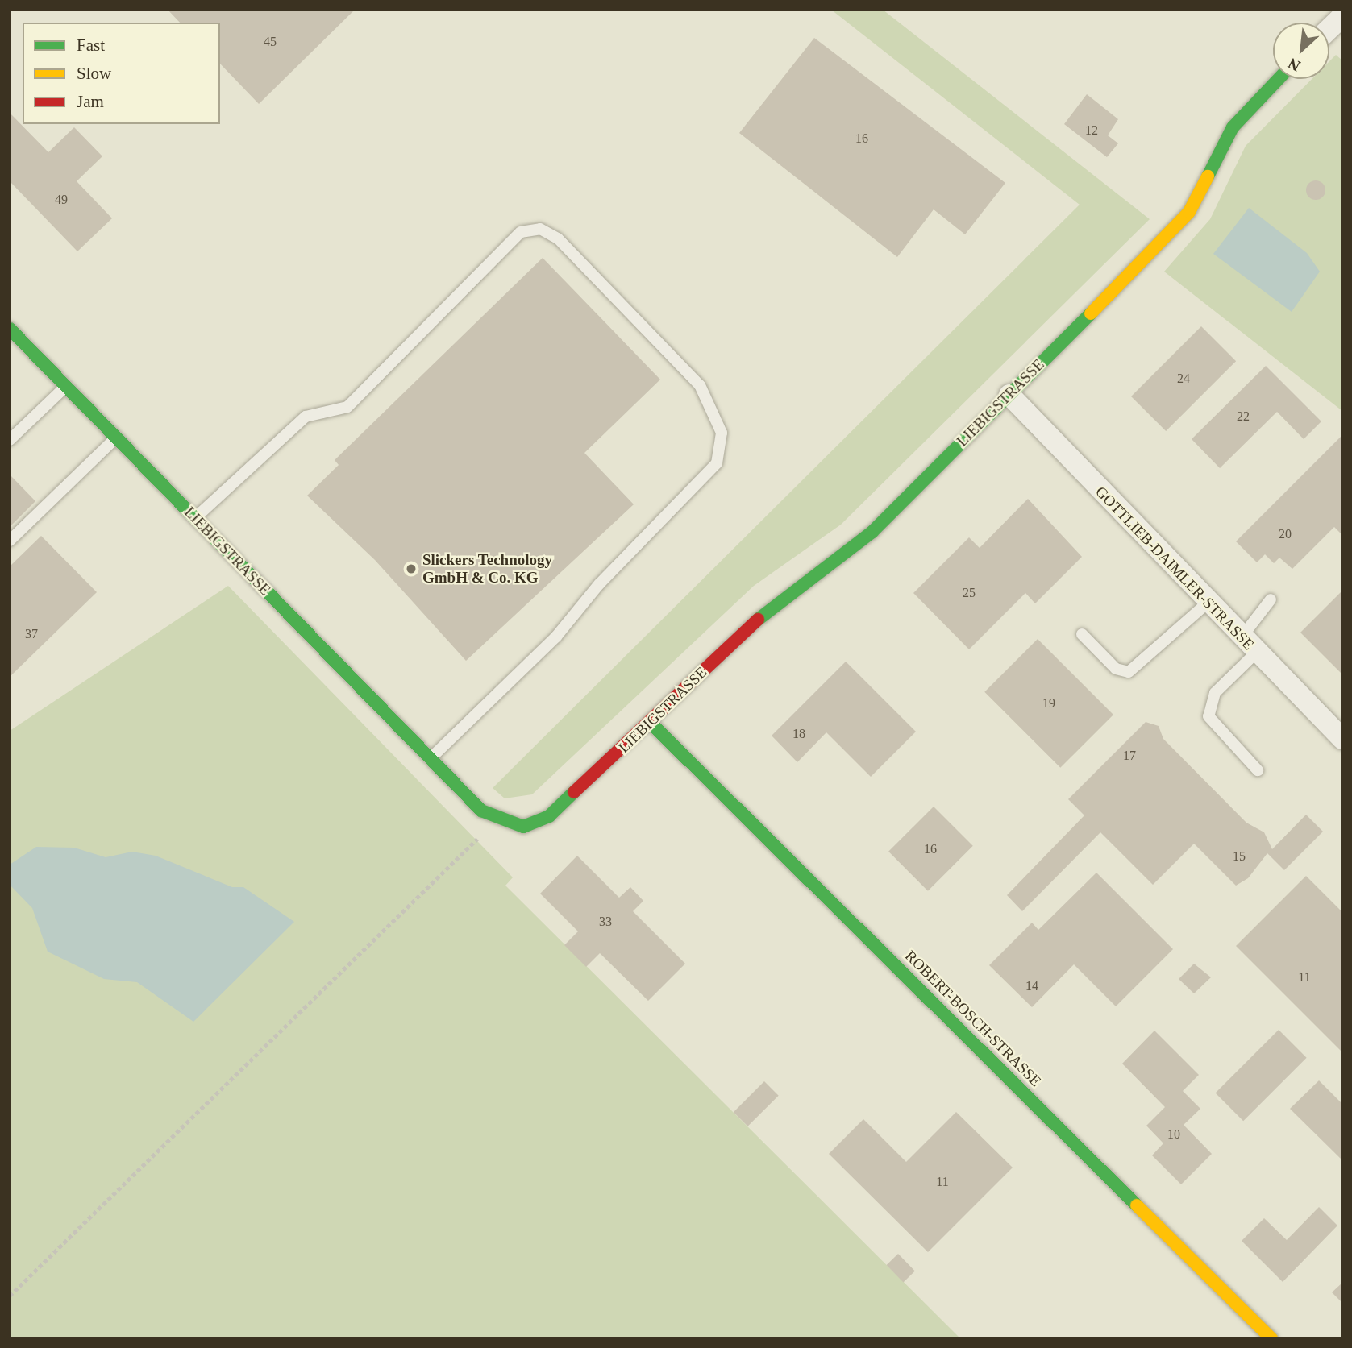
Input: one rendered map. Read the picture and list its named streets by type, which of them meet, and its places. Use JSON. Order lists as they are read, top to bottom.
{
  "streets": {
    "street": ["LIEBIGSTRASSE", "GOTTLIEB-DAIMLER-STRASSE", "ROBERT-BOSCH-STRASSE"]
  },
  "crossings": [
    ["LIEBIGSTRASSE", "GOTTLIEB-DAIMLER-STRASSE"],
    ["LIEBIGSTRASSE", "ROBERT-BOSCH-STRASSE"]
  ],
  "places": ["Slickers Technology GmbH & Co. KG"],
  "house_numbers": [
    "45",
    "12",
    "16",
    "49",
    "24",
    "22",
    "20",
    "25",
    "37",
    "19",
    "18",
    "17",
    "16",
    "15",
    "33",
    "11",
    "14",
    "10",
    "11"
  ],
  "legend": ["Fast", "Slow", "Jam"],
  "north": "bottom left"
}
